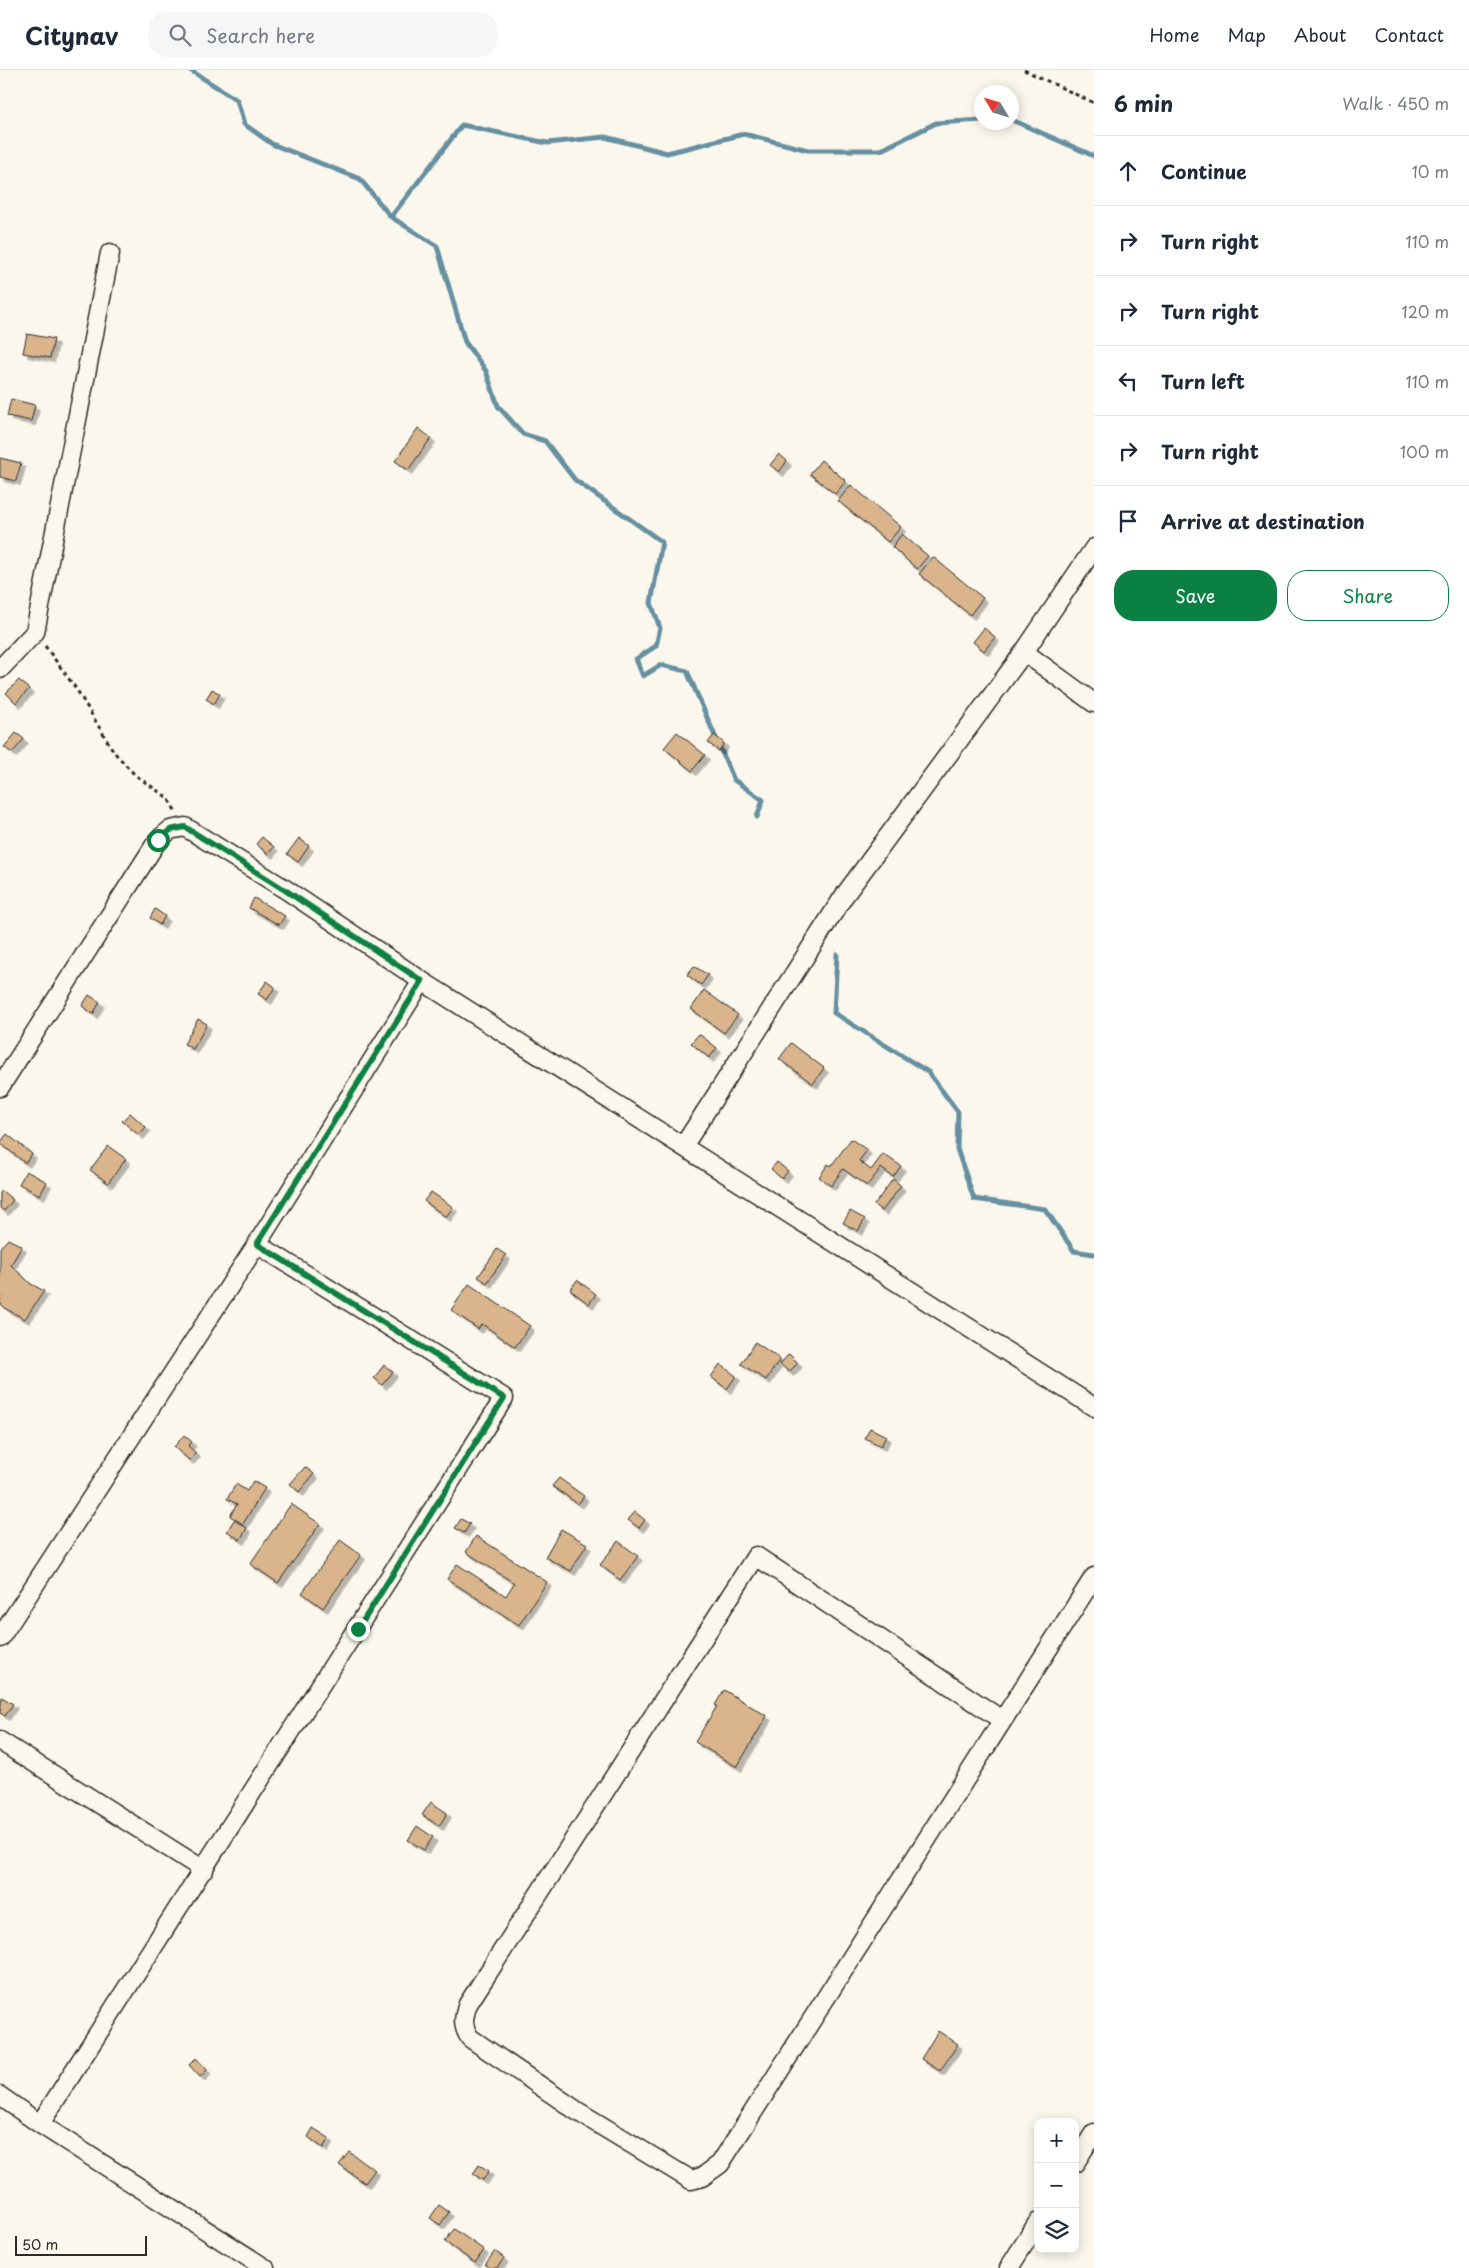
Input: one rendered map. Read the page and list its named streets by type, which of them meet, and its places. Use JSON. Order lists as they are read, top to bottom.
{
  "scale_bar": "50 m",
  "north": "top left",
  "page": {
    "header": "Citynav",
    "search": "Search here",
    "nav": [
      "Home",
      "Map",
      "About",
      "Contact"
    ],
    "heading": ["6 min", "Walk · 450 m"],
    "list": [
      ["Continue", "10 m"],
      ["Turn right", "110 m"],
      ["Turn right", "120 m"],
      ["Turn left", "110 m"],
      ["Turn right", "100 m"],
      "Arrive at destination"
    ],
    "buttons": ["Save", "Share"],
    "map_buttons": ["+", "−"],
    "scale": "50 m"
  }
}
